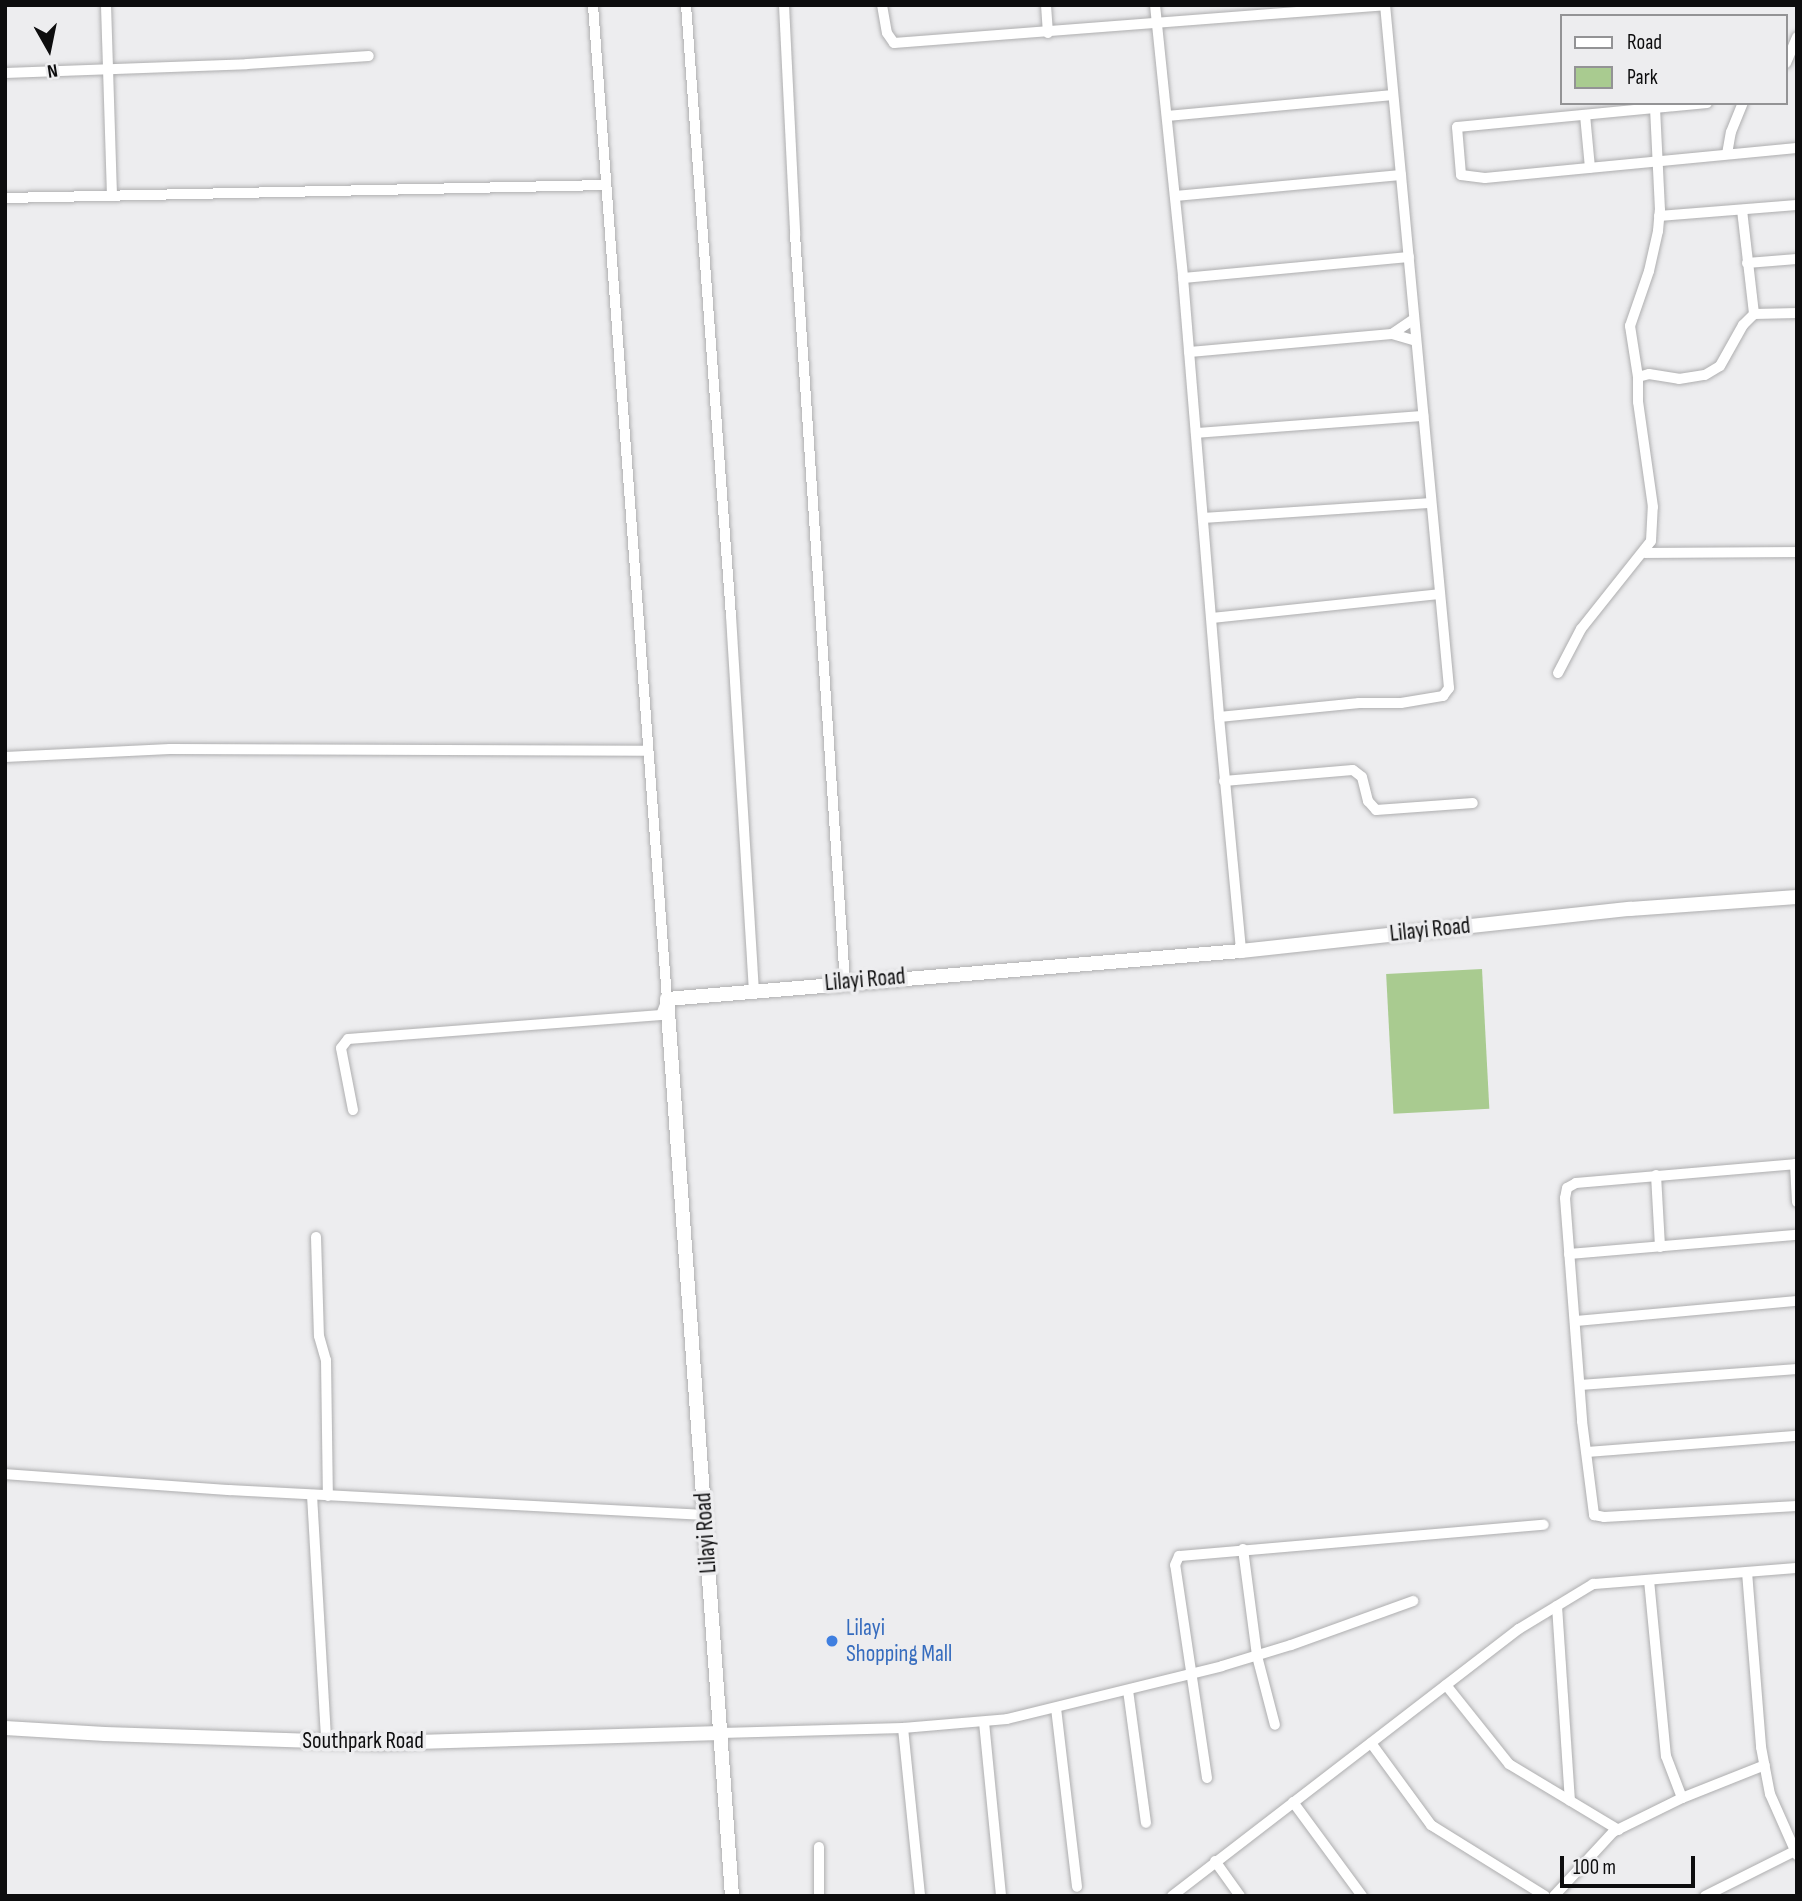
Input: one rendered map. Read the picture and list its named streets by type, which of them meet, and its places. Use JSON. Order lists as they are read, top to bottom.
{
  "streets": {
    "street": ["Lilayi Road", "Southpark Road"]
  },
  "crossings": [
    ["Lilayi Road", "Southpark Road"]
  ],
  "places": ["Lilayi Shopping Mall"],
  "legend": ["Road", "Park"],
  "scale_bar": "100 m",
  "north": "bottom"
}
